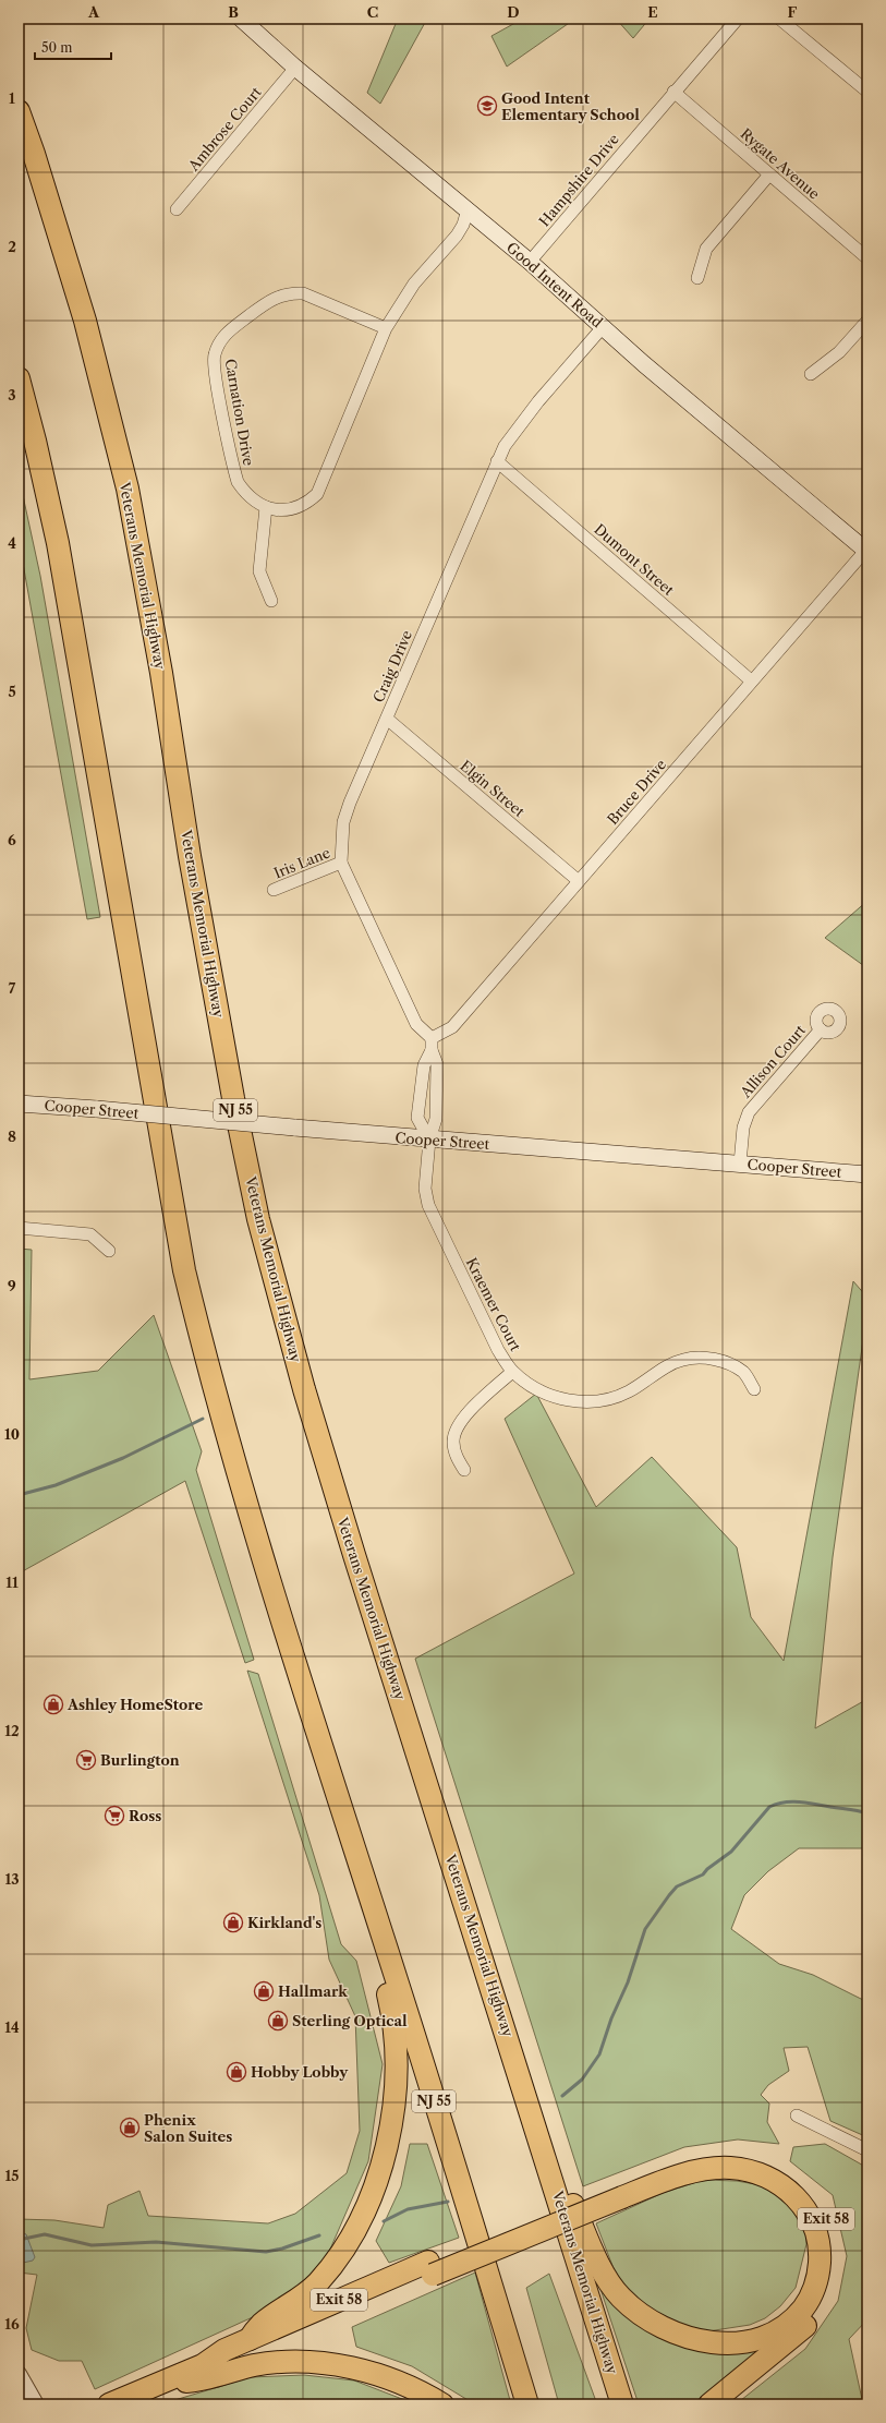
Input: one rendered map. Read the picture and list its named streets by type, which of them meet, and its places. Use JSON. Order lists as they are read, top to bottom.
{
  "streets": {
    "highway": ["Veterans Memorial Highway", "NJ 55", "Exit 58"],
    "main road": ["Good Intent Road", "Cooper Street"],
    "street": [
      "Ambrose Court",
      "Rygate Avenue",
      "Hampshire Drive",
      "Carnation Drive",
      "Dumont Street",
      "Craig Drive",
      "Elgin Street",
      "Bruce Drive",
      "Iris Lane",
      "Allison Court",
      "Kraemer Court"
    ]
  },
  "crossings": [
    ["Ambrose Court", "Good Intent Road"],
    ["Rygate Avenue", "Hampshire Drive"],
    ["Hampshire Drive", "Good Intent Road"],
    ["Good Intent Road", "Carnation Drive"],
    ["Good Intent Road", "Craig Drive"],
    ["Good Intent Road", "Bruce Drive"],
    ["Dumont Street", "Craig Drive"],
    ["Dumont Street", "Bruce Drive"],
    ["Craig Drive", "Elgin Street"],
    ["Craig Drive", "Bruce Drive"],
    ["Craig Drive", "Iris Lane"],
    ["Elgin Street", "Bruce Drive"],
    ["Allison Court", "Cooper Street"],
    ["Cooper Street", "Kraemer Court"],
    ["NJ 55", "Exit 58"]
  ],
  "places": {
    "school or university": ["Good Intent Elementary School"],
    "shop": [
      "Ashley HomeStore",
      "Kirkland's",
      "Hallmark",
      "Sterling Optical",
      "Hobby Lobby",
      "Phenix Salon Suites"
    ],
    "supermarket": ["Burlington", "Ross"]
  },
  "scale_bar": "50 m",
  "grid": {
    "columns": [
      "A",
      "B",
      "C",
      "D",
      "E",
      "F"
    ],
    "rows": [
      "1",
      "2",
      "3",
      "4",
      "5",
      "6",
      "7",
      "8",
      "9",
      "10",
      "11",
      "12",
      "13",
      "14",
      "15",
      "16"
    ]
  }
}
